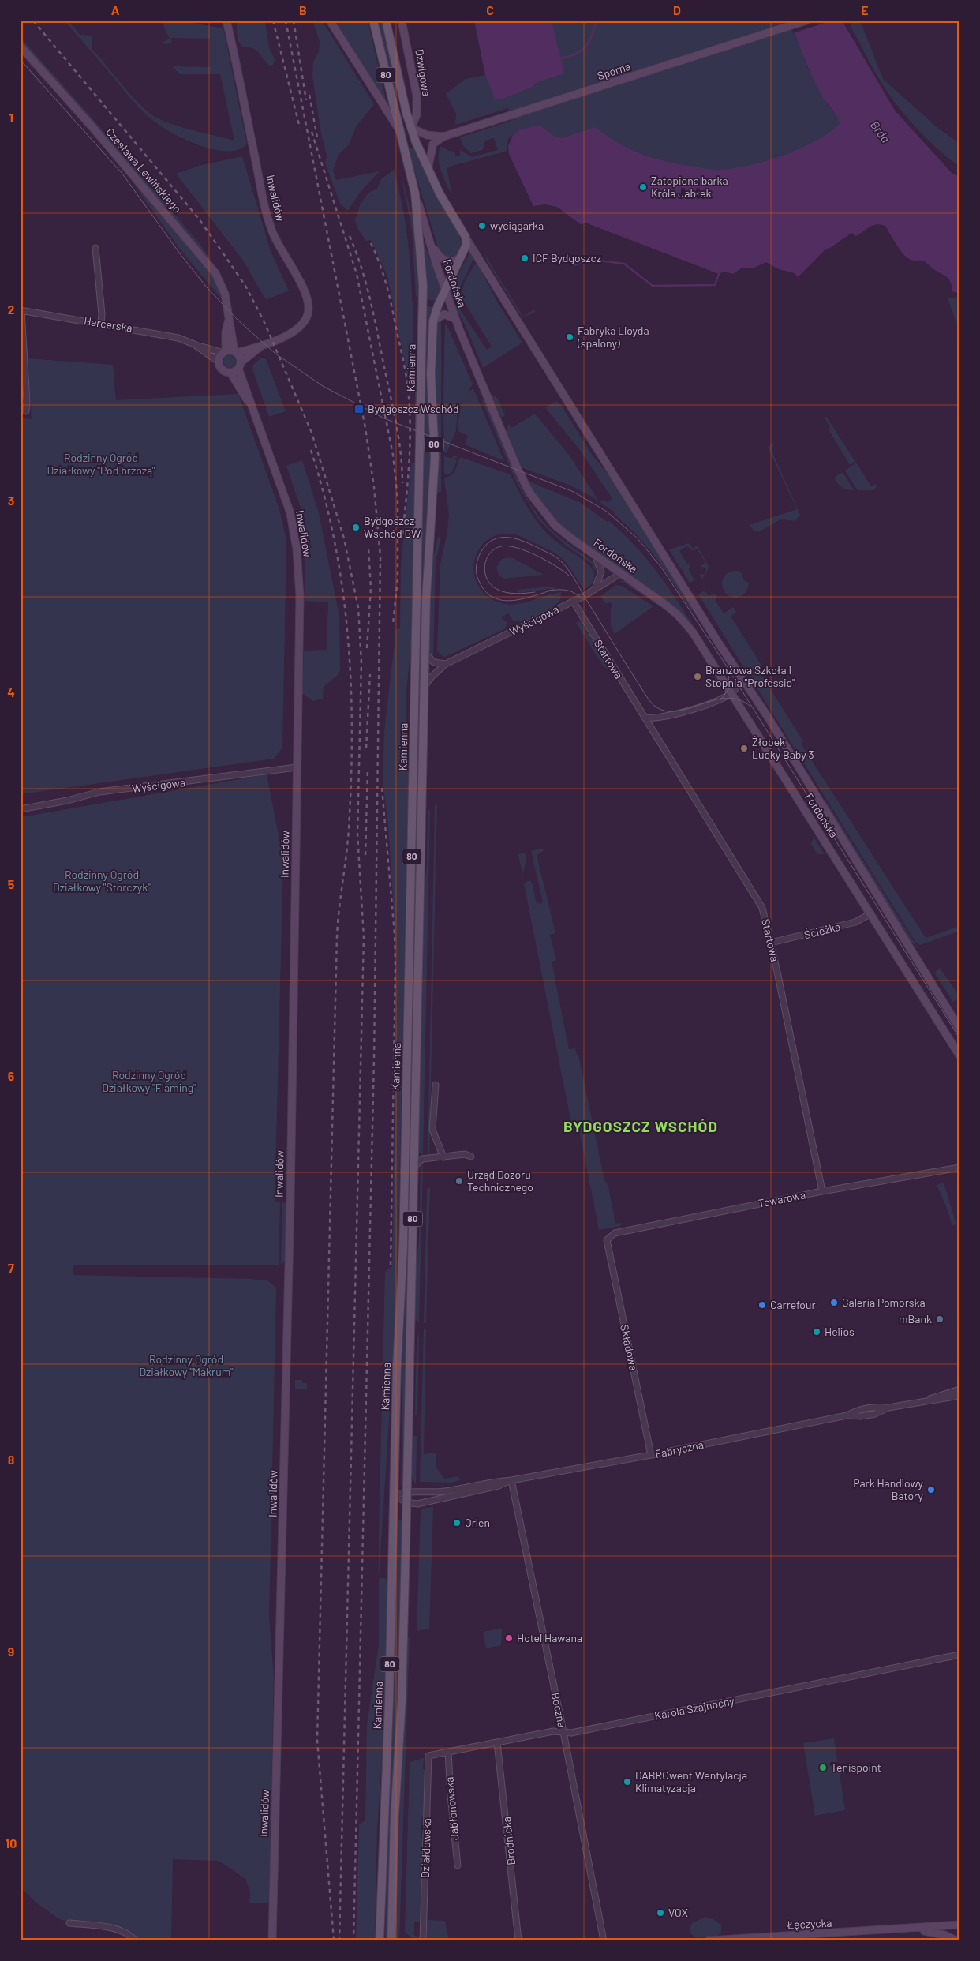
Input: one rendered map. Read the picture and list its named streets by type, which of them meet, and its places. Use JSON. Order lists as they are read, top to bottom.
{
  "streets": {
    "main road": ["80", "Fordońska", "Kamienna"],
    "street": [
      "Sporna",
      "Dźwigowa",
      "Czesława Lewińskiego",
      "Inwalidów",
      "Harcerska",
      "Wyścigowa",
      "Startowa",
      "Ścieżka",
      "Towarowa",
      "Składowa",
      "Fabryczna",
      "Karola Szajnochy",
      "Boczna",
      "Jabłonowska",
      "Brodnicka",
      "Działdowska",
      "Łęczycka"
    ]
  },
  "crossings": [
    ["Sporna", "Dźwigowa"],
    ["Sporna", "Fordońska"],
    ["Dźwigowa", "Fordońska"],
    ["Czesława Lewińskiego", "Inwalidów"],
    ["Czesława Lewińskiego", "Harcerska"],
    ["Inwalidów", "Harcerska"],
    ["Inwalidów", "Wyścigowa"],
    ["Fordońska", "Kamienna"],
    ["Fordońska", "Wyścigowa"],
    ["Fordońska", "Ścieżka"],
    ["Kamienna", "Wyścigowa"],
    ["Kamienna", "Fabryczna"],
    ["Wyścigowa", "Startowa"],
    ["Startowa", "Ścieżka"],
    ["Startowa", "Towarowa"],
    ["Towarowa", "Składowa"],
    ["Składowa", "Fabryczna"],
    ["Fabryczna", "Boczna"],
    ["Karola Szajnochy", "Boczna"],
    ["Karola Szajnochy", "Jabłonowska"],
    ["Karola Szajnochy", "Brodnicka"],
    ["Karola Szajnochy", "Działdowska"]
  ],
  "districts": ["BYDGOSZCZ WSCHÓD"],
  "water": ["Brda"],
  "parks": [
    "Rodzinny Ogród Działkowy \"Pod brzozą\"",
    "Rodzinny Ogród Działkowy \"Storczyk\"",
    "Rodzinny Ogród Działkowy \"Flaming\"",
    "Rodzinny Ogród Działkowy \"Makrum\""
  ],
  "places": {
    "other": [
      "Zatopiona barka Króla Jabłek",
      "wyciągarka",
      "ICF Bydgoszcz",
      "Fabryka Lloyda (spalony)",
      "Bydgoszcz Wschód BW",
      "Branżowa Szkoła I Stopnia \"Professio\"",
      "Żłobek Lucky Baby 3",
      "Urząd Dozoru Technicznego",
      "Galeria Pomorska",
      "Carrefour",
      "mBank",
      "Helios",
      "Park Handlowy Batory",
      "Orlen",
      "Hotel Hawana",
      "Tenispoint",
      "DABROwent Wentylacja Klimatyzacja",
      "VOX"
    ],
    "transit": ["Bydgoszcz Wschód"]
  },
  "grid": {
    "columns": [
      "A",
      "B",
      "C",
      "D",
      "E"
    ],
    "rows": [
      "1",
      "2",
      "3",
      "4",
      "5",
      "6",
      "7",
      "8",
      "9",
      "10"
    ]
  }
}
